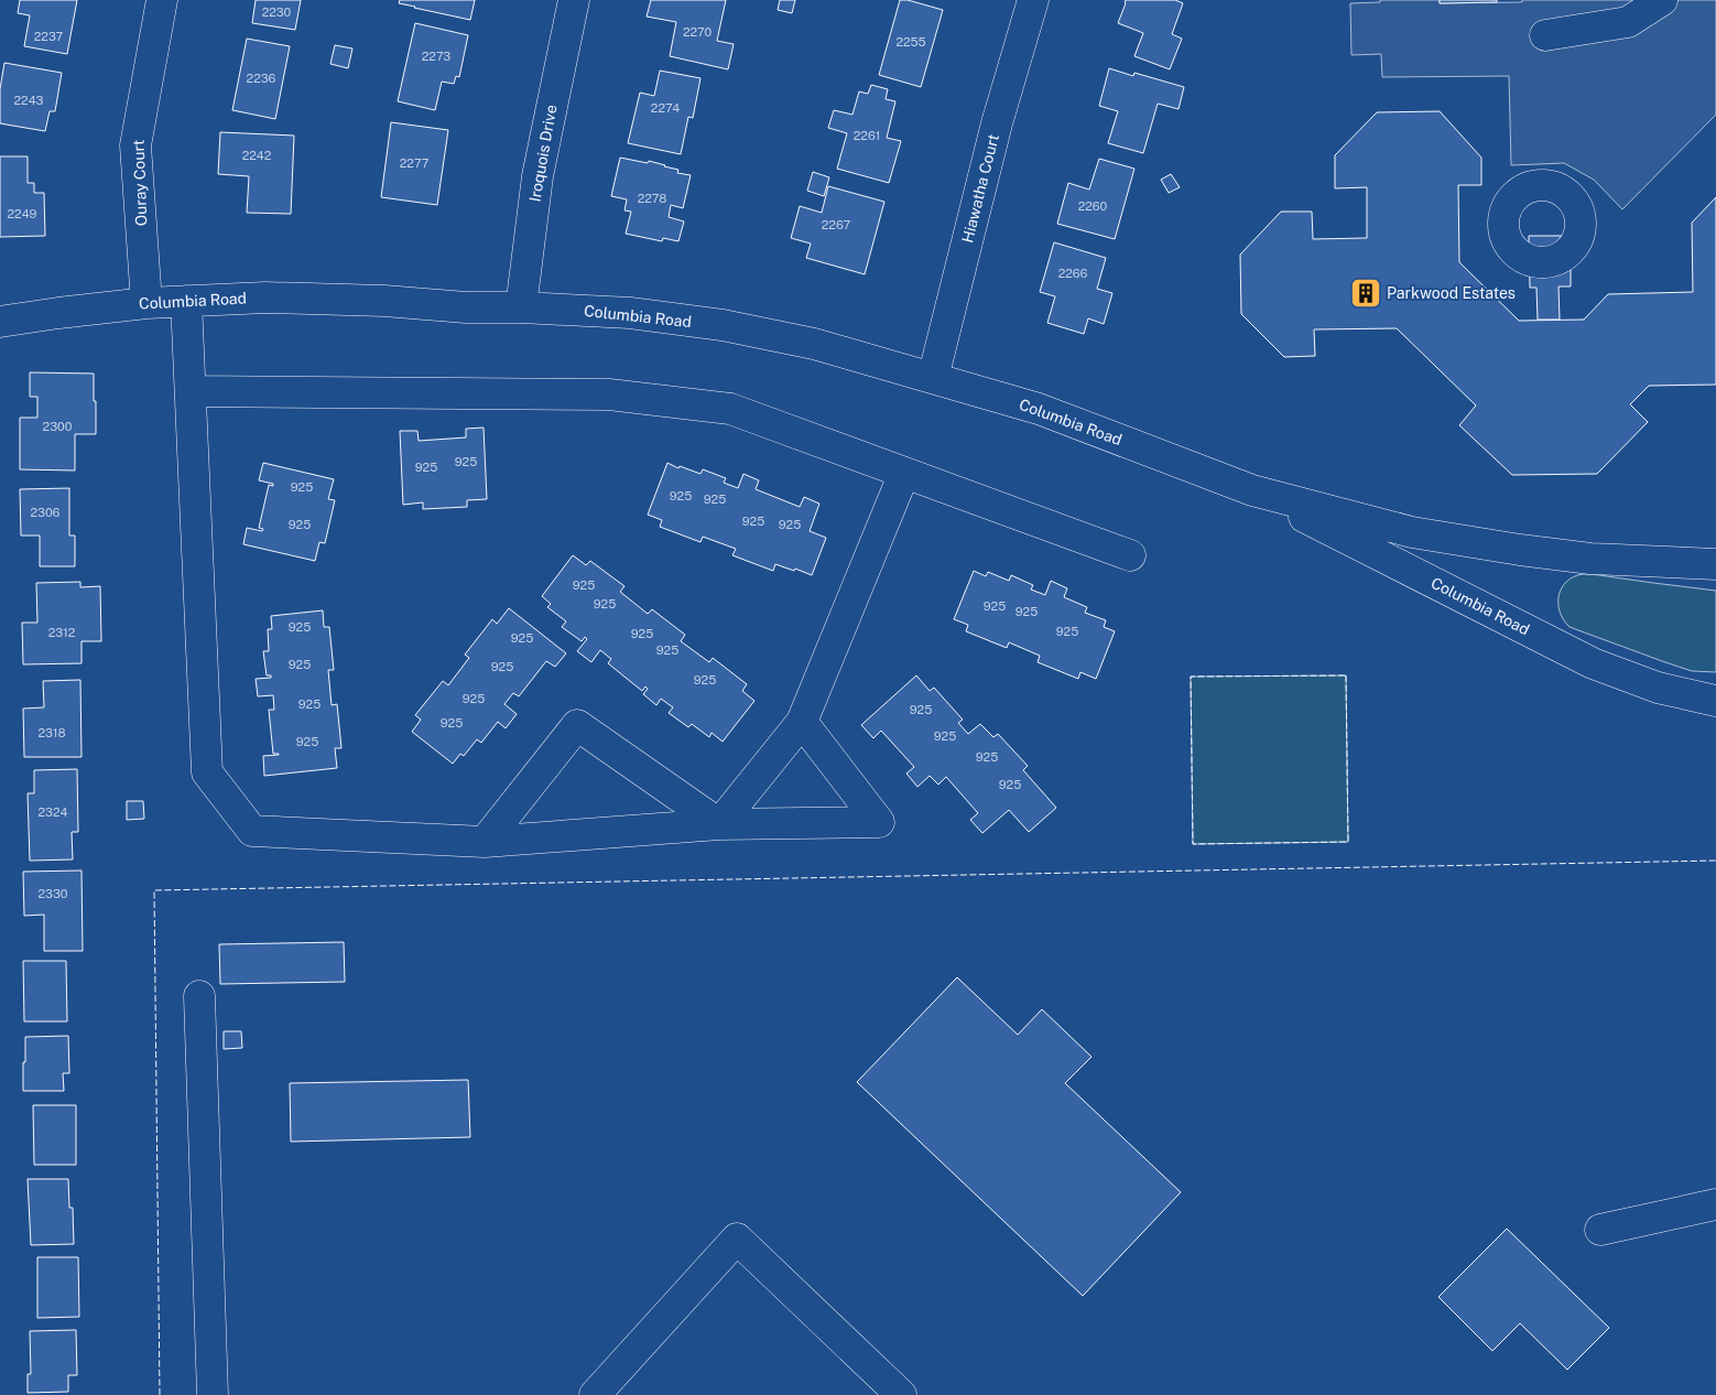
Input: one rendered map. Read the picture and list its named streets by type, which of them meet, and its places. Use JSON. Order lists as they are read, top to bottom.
{
  "streets": {
    "street": [
      "Iroquois Drive",
      "Ouray Court",
      "Hiawatha Court",
      "Columbia Road"
    ]
  },
  "crossings": [
    ["Iroquois Drive", "Columbia Road"],
    ["Ouray Court", "Columbia Road"],
    ["Hiawatha Court", "Columbia Road"]
  ],
  "places": {
    "building": ["Parkwood Estates"]
  },
  "house_numbers": [
    "2230",
    "2270",
    "2237",
    "2255",
    "2273",
    "2236",
    "2243",
    "2274",
    "2261",
    "2242",
    "2277",
    "2278",
    "2260",
    "2249",
    "2267",
    "2266",
    "2300",
    "925",
    "925",
    "925",
    "925",
    "925",
    "2306",
    "925",
    "925",
    "925",
    "925",
    "925",
    "925",
    "925",
    "925",
    "925",
    "2312",
    "925",
    "925",
    "925",
    "925",
    "925",
    "925",
    "925",
    "925",
    "925",
    "925",
    "2318",
    "925",
    "925",
    "925",
    "925",
    "2324",
    "2330"
  ]
}
